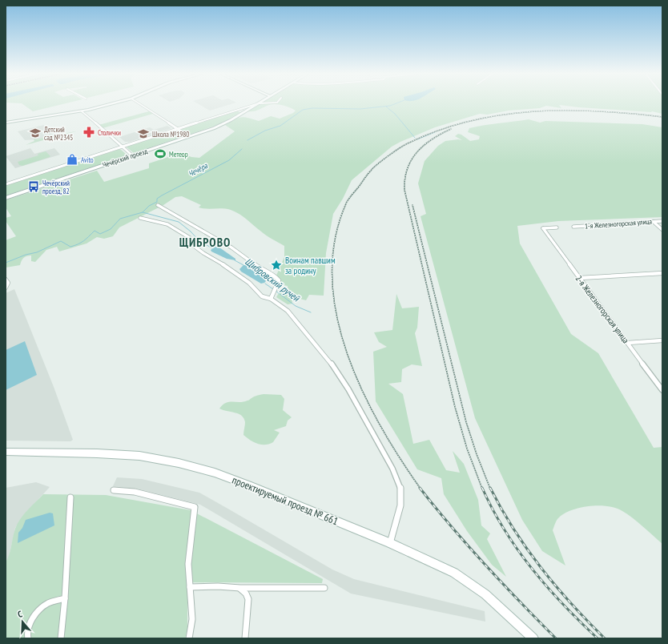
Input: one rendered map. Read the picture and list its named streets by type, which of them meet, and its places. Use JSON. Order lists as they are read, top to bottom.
{
  "streets": {
    "main road": ["Чечёрский проезд", "проектируемый проезд № 661"],
    "street": ["1-я Железногорская улица", "2-я Железногорская улица"]
  },
  "districts": ["ЩИБРОВО"],
  "water": ["Чечёра", "Щибровский ручей"],
  "places": {
    "pharmacy": ["Столички"],
    "school or university": ["Детский сад №2345", "Школа №1980"],
    "sports": ["Метеор"],
    "shop": ["Avito"],
    "bus stop": ["Чечёрский проезд, 82"],
    "place": ["Воинам павшим за родину"]
  },
  "north": "top"
}
